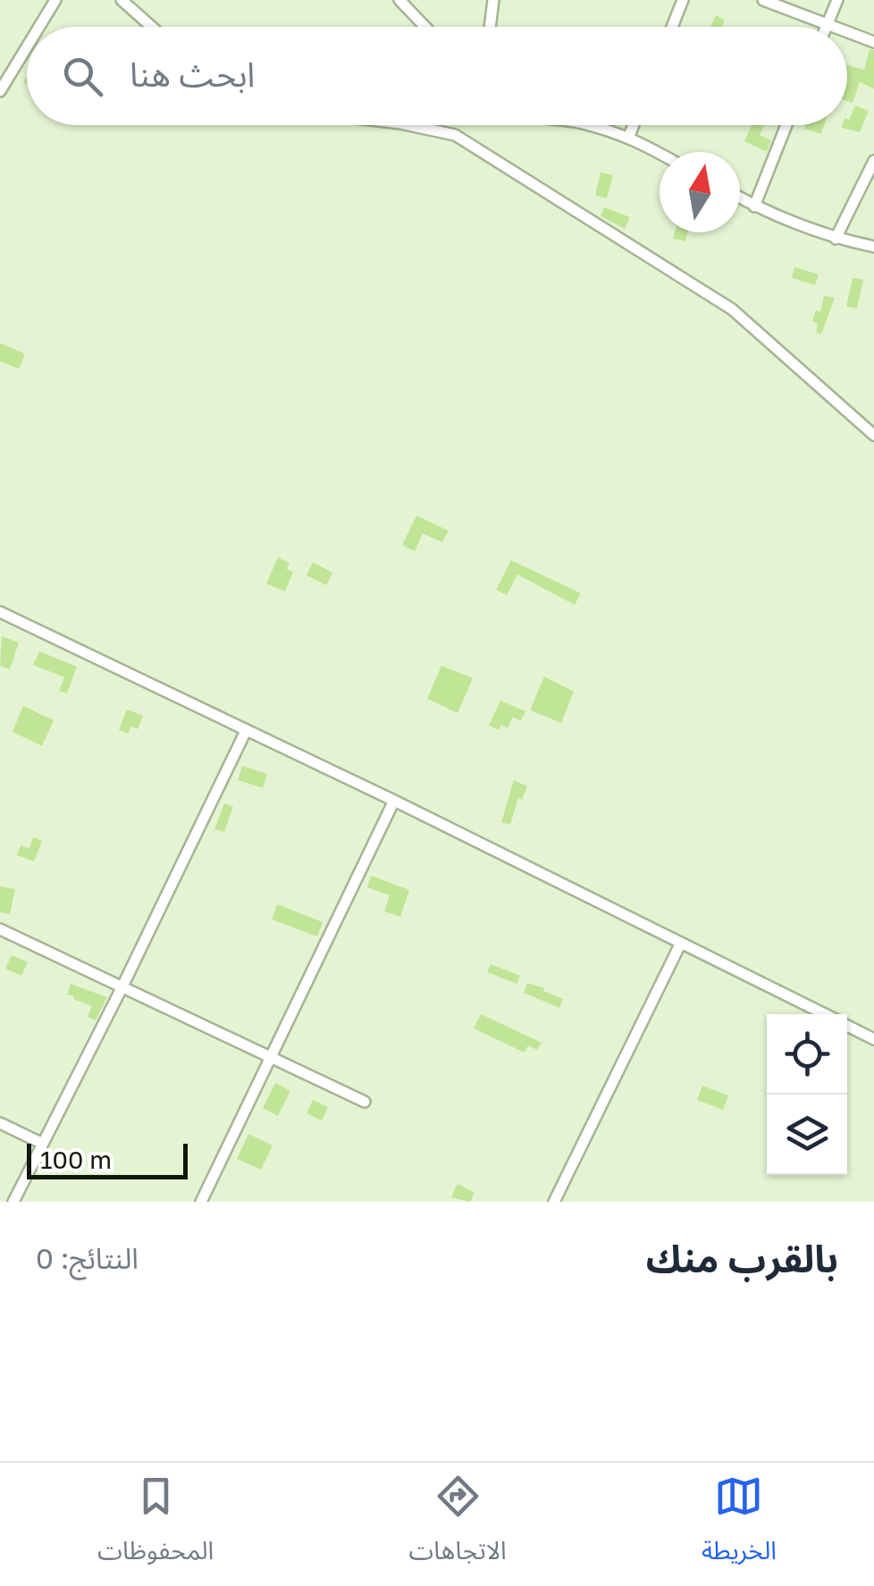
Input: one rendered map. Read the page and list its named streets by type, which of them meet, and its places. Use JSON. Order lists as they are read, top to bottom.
{
  "scale_bar": "100 m",
  "north": "top",
  "page": {
    "search": "ابحث هنا",
    "scale": "100 m",
    "heading": ["بالقرب منك", "النتائج: 0"],
    "nav": ["الخريطة", "الاتجاهات", "المحفوظات"]
  }
}
